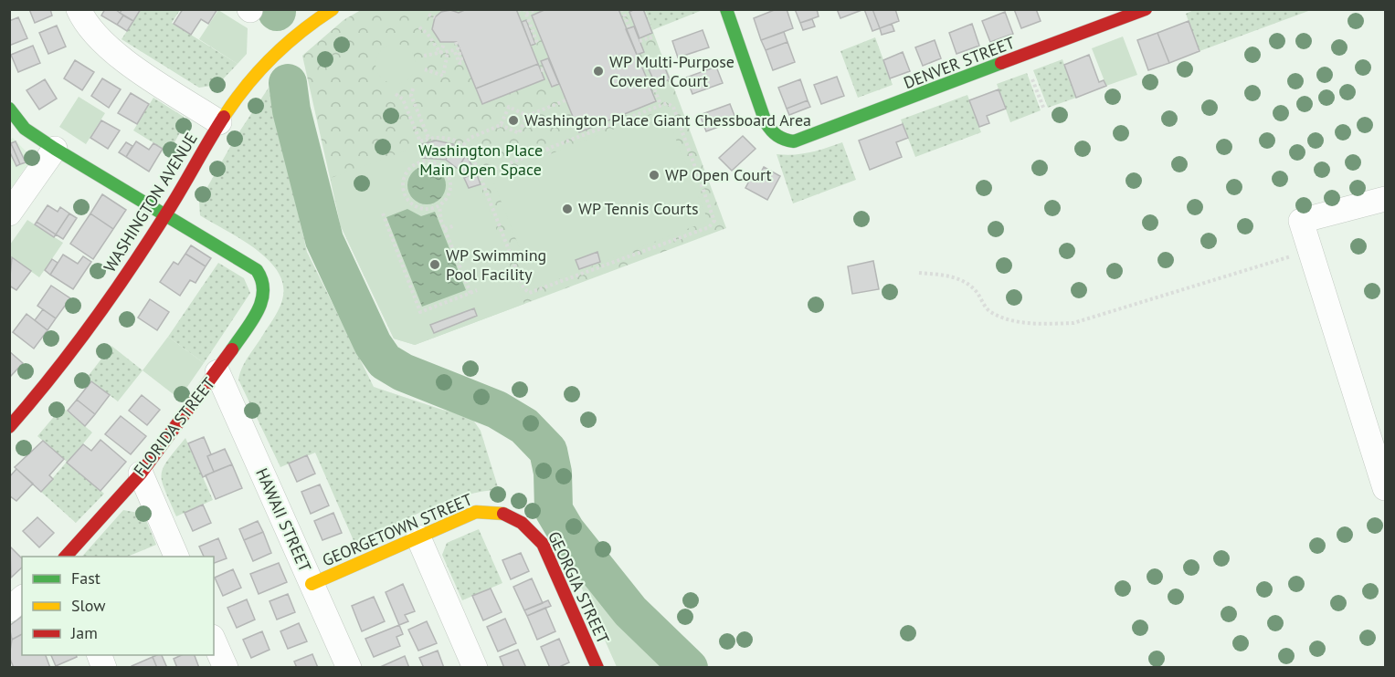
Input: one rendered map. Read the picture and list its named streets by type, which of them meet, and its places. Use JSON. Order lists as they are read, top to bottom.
{
  "streets": {
    "street": [
      "DENVER STREET",
      "WASHINGTON AVENUE",
      "FLORIDA STREET",
      "HAWAII STREET",
      "GEORGETOWN STREET",
      "GEORGIA STREET"
    ]
  },
  "crossings": [
    ["WASHINGTON AVENUE", "FLORIDA STREET"],
    ["FLORIDA STREET", "HAWAII STREET"],
    ["HAWAII STREET", "GEORGETOWN STREET"],
    ["GEORGETOWN STREET", "GEORGIA STREET"]
  ],
  "parks": ["Washington Place Main Open Space"],
  "places": [
    "WP Multi-Purpose Covered Court",
    "Washington Place Giant Chessboard Area",
    "WP Open Court",
    "WP Tennis Courts",
    "WP Swimming Pool Facility"
  ],
  "legend": ["Fast", "Slow", "Jam"]
}
